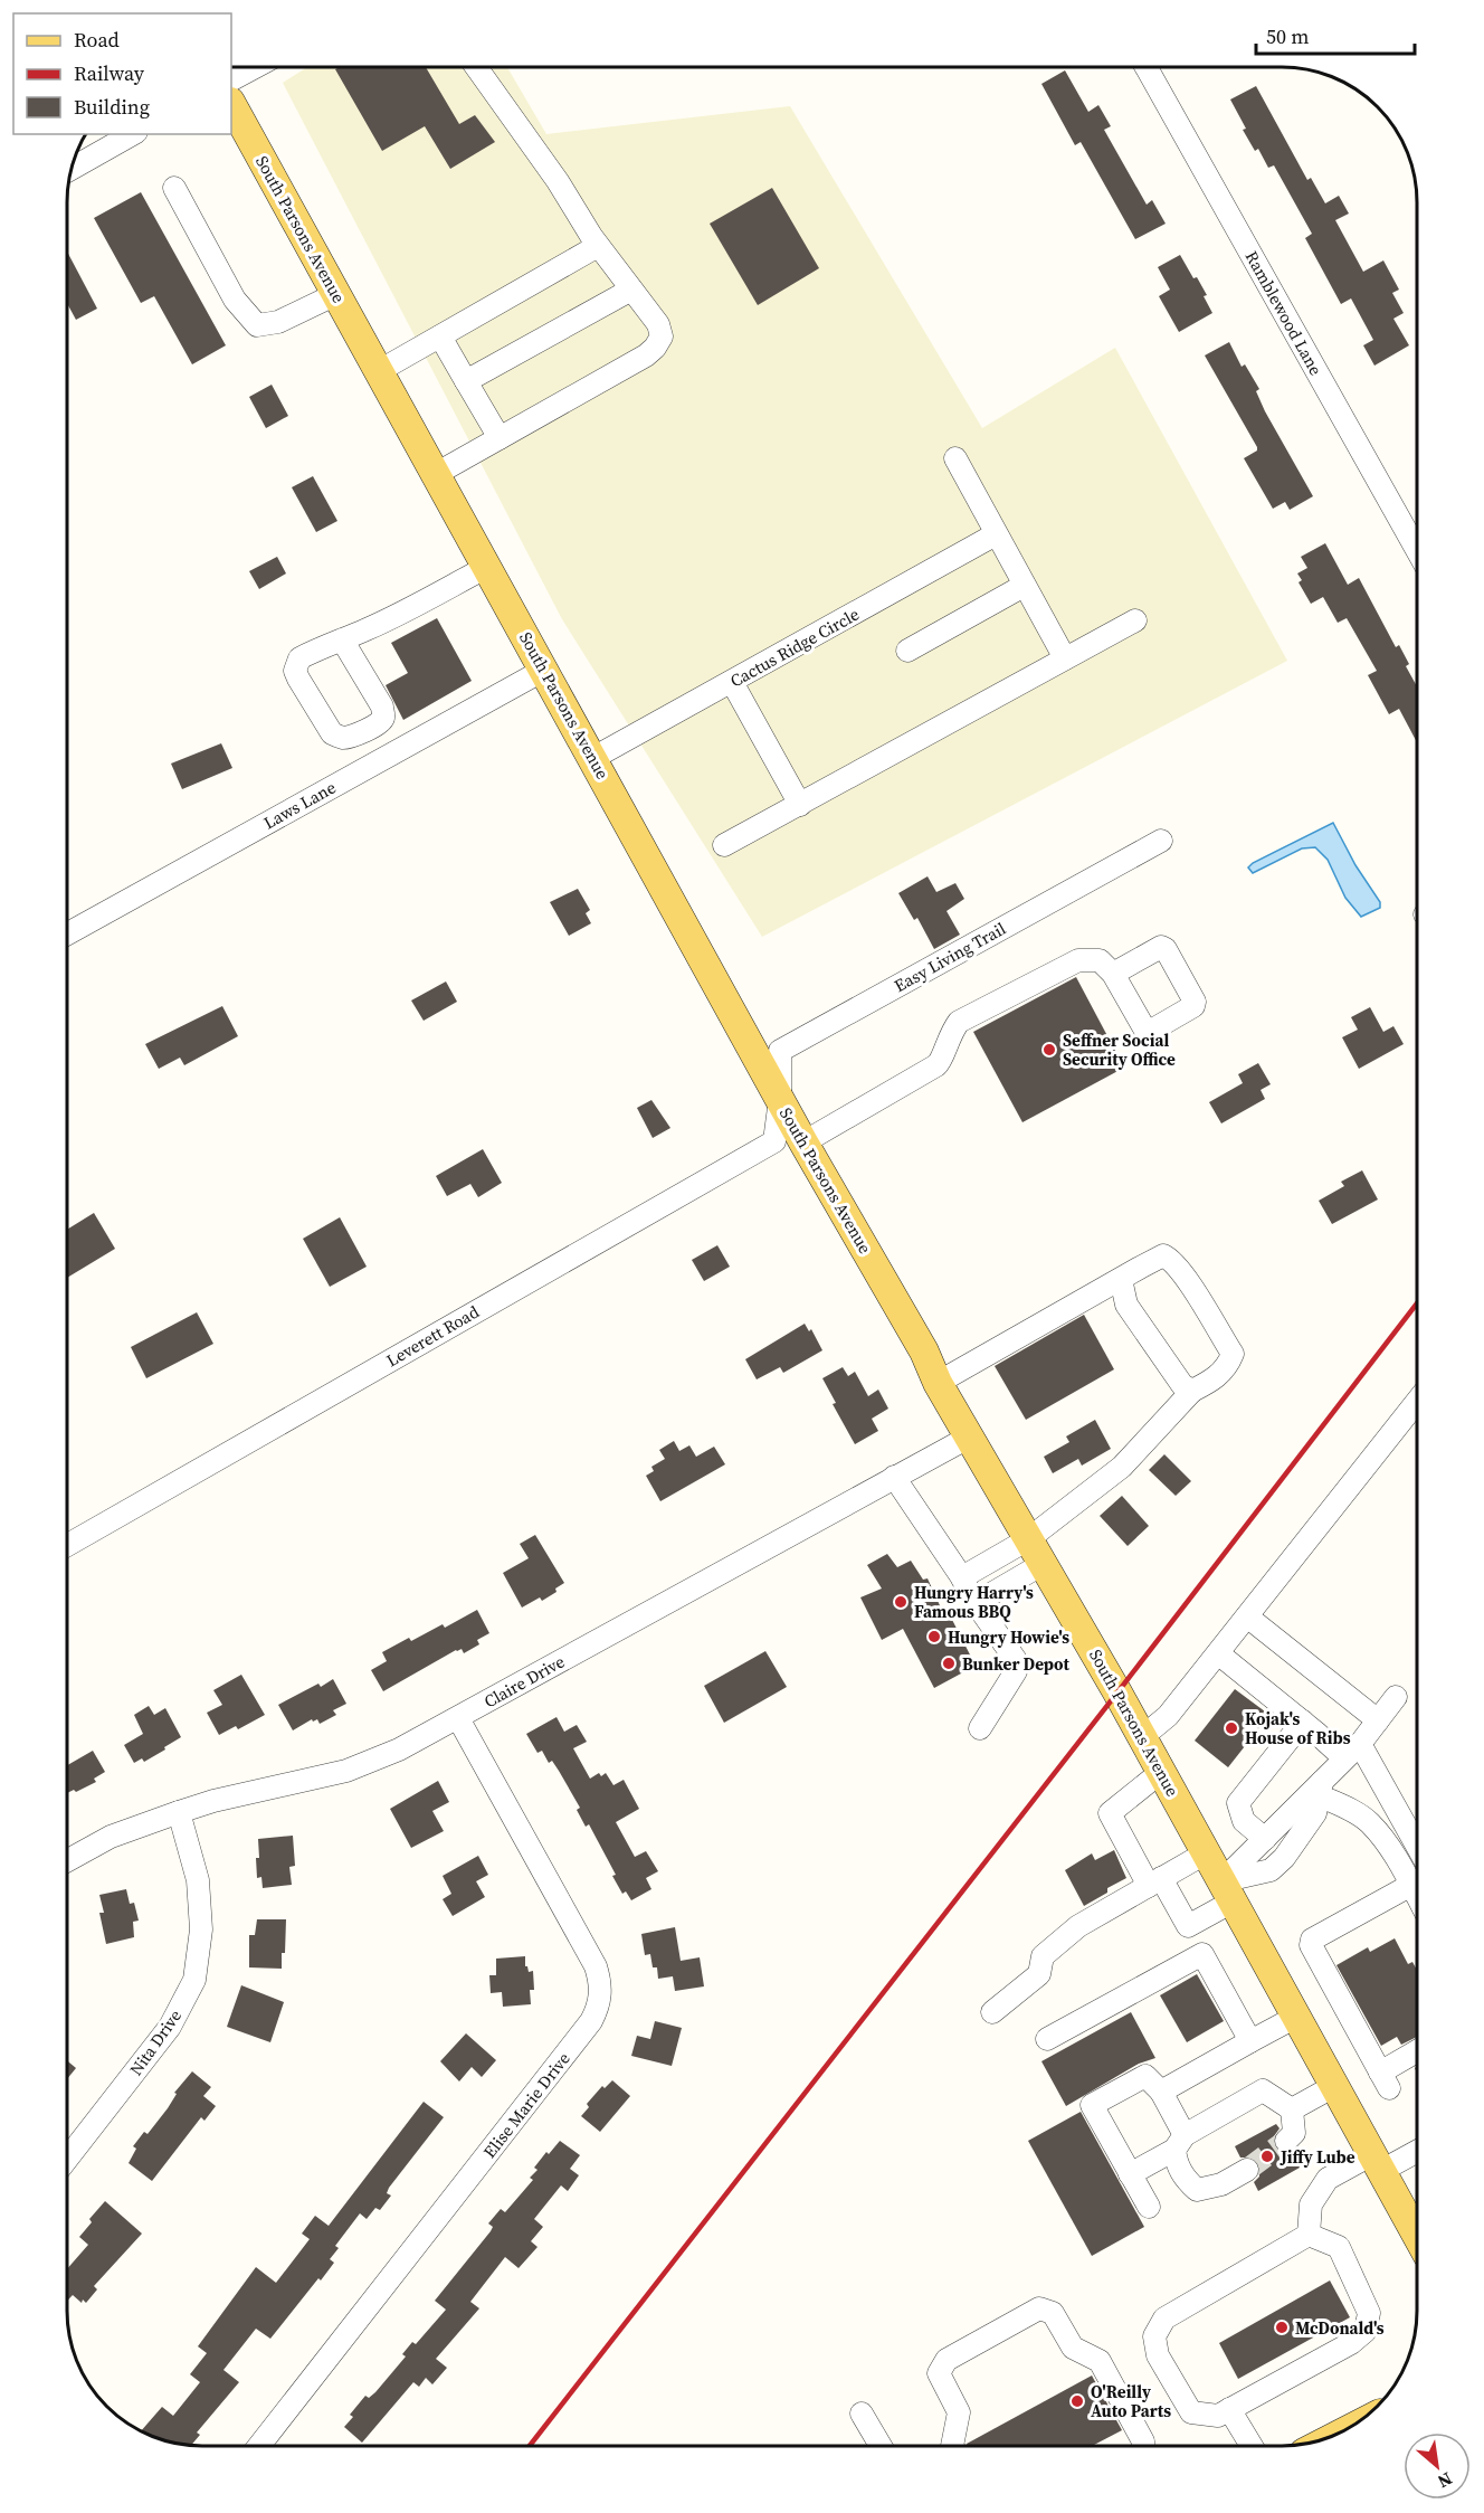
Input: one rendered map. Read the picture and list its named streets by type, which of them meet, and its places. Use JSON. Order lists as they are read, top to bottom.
{
  "streets": {
    "main road": ["South Parsons Avenue"],
    "street": [
      "Ramblewood Lane",
      "Cactus Ridge Circle",
      "Laws Lane",
      "Easy Living Trail",
      "Leverett Road",
      "Claire Drive",
      "Nita Drive",
      "Elise Marie Drive"
    ]
  },
  "crossings": [
    ["South Parsons Avenue", "Cactus Ridge Circle"],
    ["South Parsons Avenue", "Laws Lane"],
    ["South Parsons Avenue", "Easy Living Trail"],
    ["South Parsons Avenue", "Leverett Road"],
    ["South Parsons Avenue", "Claire Drive"],
    ["Easy Living Trail", "Leverett Road"],
    ["Claire Drive", "Nita Drive"],
    ["Claire Drive", "Elise Marie Drive"]
  ],
  "places": [
    "Seffner Social Security Office",
    "Hungry Harry's Famous BBQ",
    "Hungry Howie's",
    "Bunker Depot",
    "Kojak's House of Ribs",
    "Jiffy Lube",
    "McDonald's",
    "O'Reilly Auto Parts"
  ],
  "legend": ["Road", "Railway", "Building"],
  "scale_bar": "50 m",
  "north": "bottom right"
}
